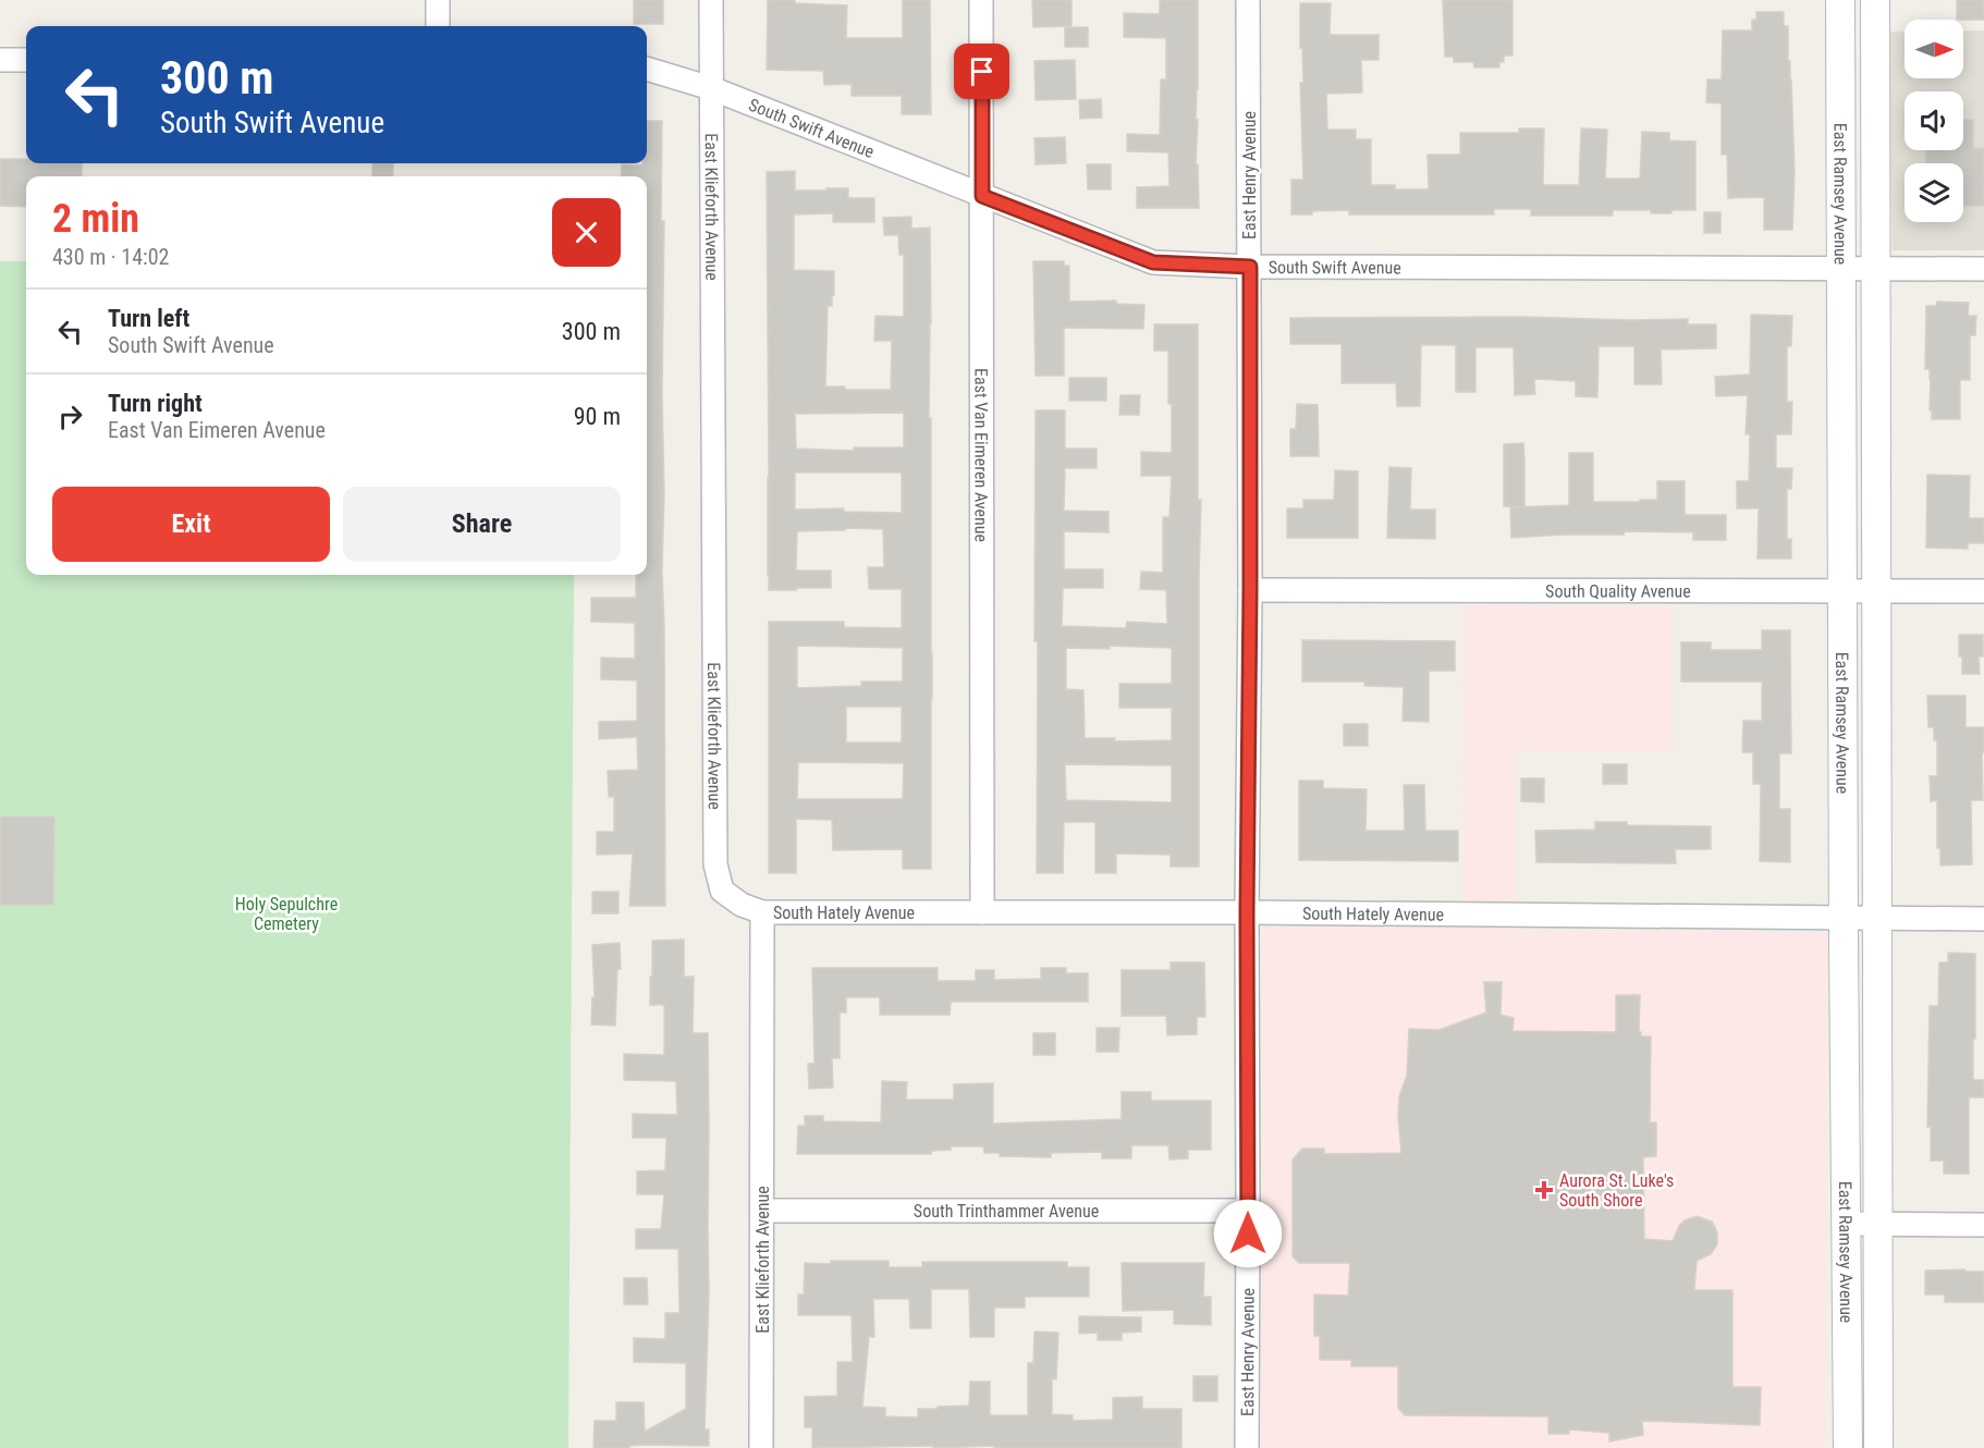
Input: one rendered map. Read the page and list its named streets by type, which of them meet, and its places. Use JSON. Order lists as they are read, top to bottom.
{
  "streets": {
    "street": [
      "South Swift Avenue",
      "East Henry Avenue",
      "East Ramsey Avenue",
      "East Klieforth Avenue",
      "East Van Eimeren Avenue",
      "South Quality Avenue",
      "South Hately Avenue",
      "South Trinthammer Avenue"
    ]
  },
  "crossings": [
    ["South Swift Avenue", "East Henry Avenue"],
    ["South Swift Avenue", "East Ramsey Avenue"],
    ["South Swift Avenue", "East Klieforth Avenue"],
    ["South Swift Avenue", "East Van Eimeren Avenue"],
    ["East Henry Avenue", "South Quality Avenue"],
    ["East Henry Avenue", "South Hately Avenue"],
    ["East Henry Avenue", "South Trinthammer Avenue"],
    ["East Ramsey Avenue", "South Quality Avenue"],
    ["East Ramsey Avenue", "South Hately Avenue"],
    ["East Klieforth Avenue", "South Hately Avenue"],
    ["East Klieforth Avenue", "South Trinthammer Avenue"],
    ["East Van Eimeren Avenue", "South Hately Avenue"]
  ],
  "parks": ["Holy Sepulchre Cemetery"],
  "places": {
    "health": ["Aurora St. Luke's South Shore"]
  },
  "north": "right",
  "page": {
    "turn": ["300 m", "South Swift Avenue"],
    "heading": ["2 min", "430 m · 14:02"],
    "list": [
      {
        "name": "Turn left",
        "note": "South Swift Avenue",
        "value": "300 m"
      },
      {
        "name": "Turn right",
        "note": "East Van Eimeren Avenue",
        "value": "90 m"
      }
    ],
    "buttons": ["Exit", "Share"]
  }
}
